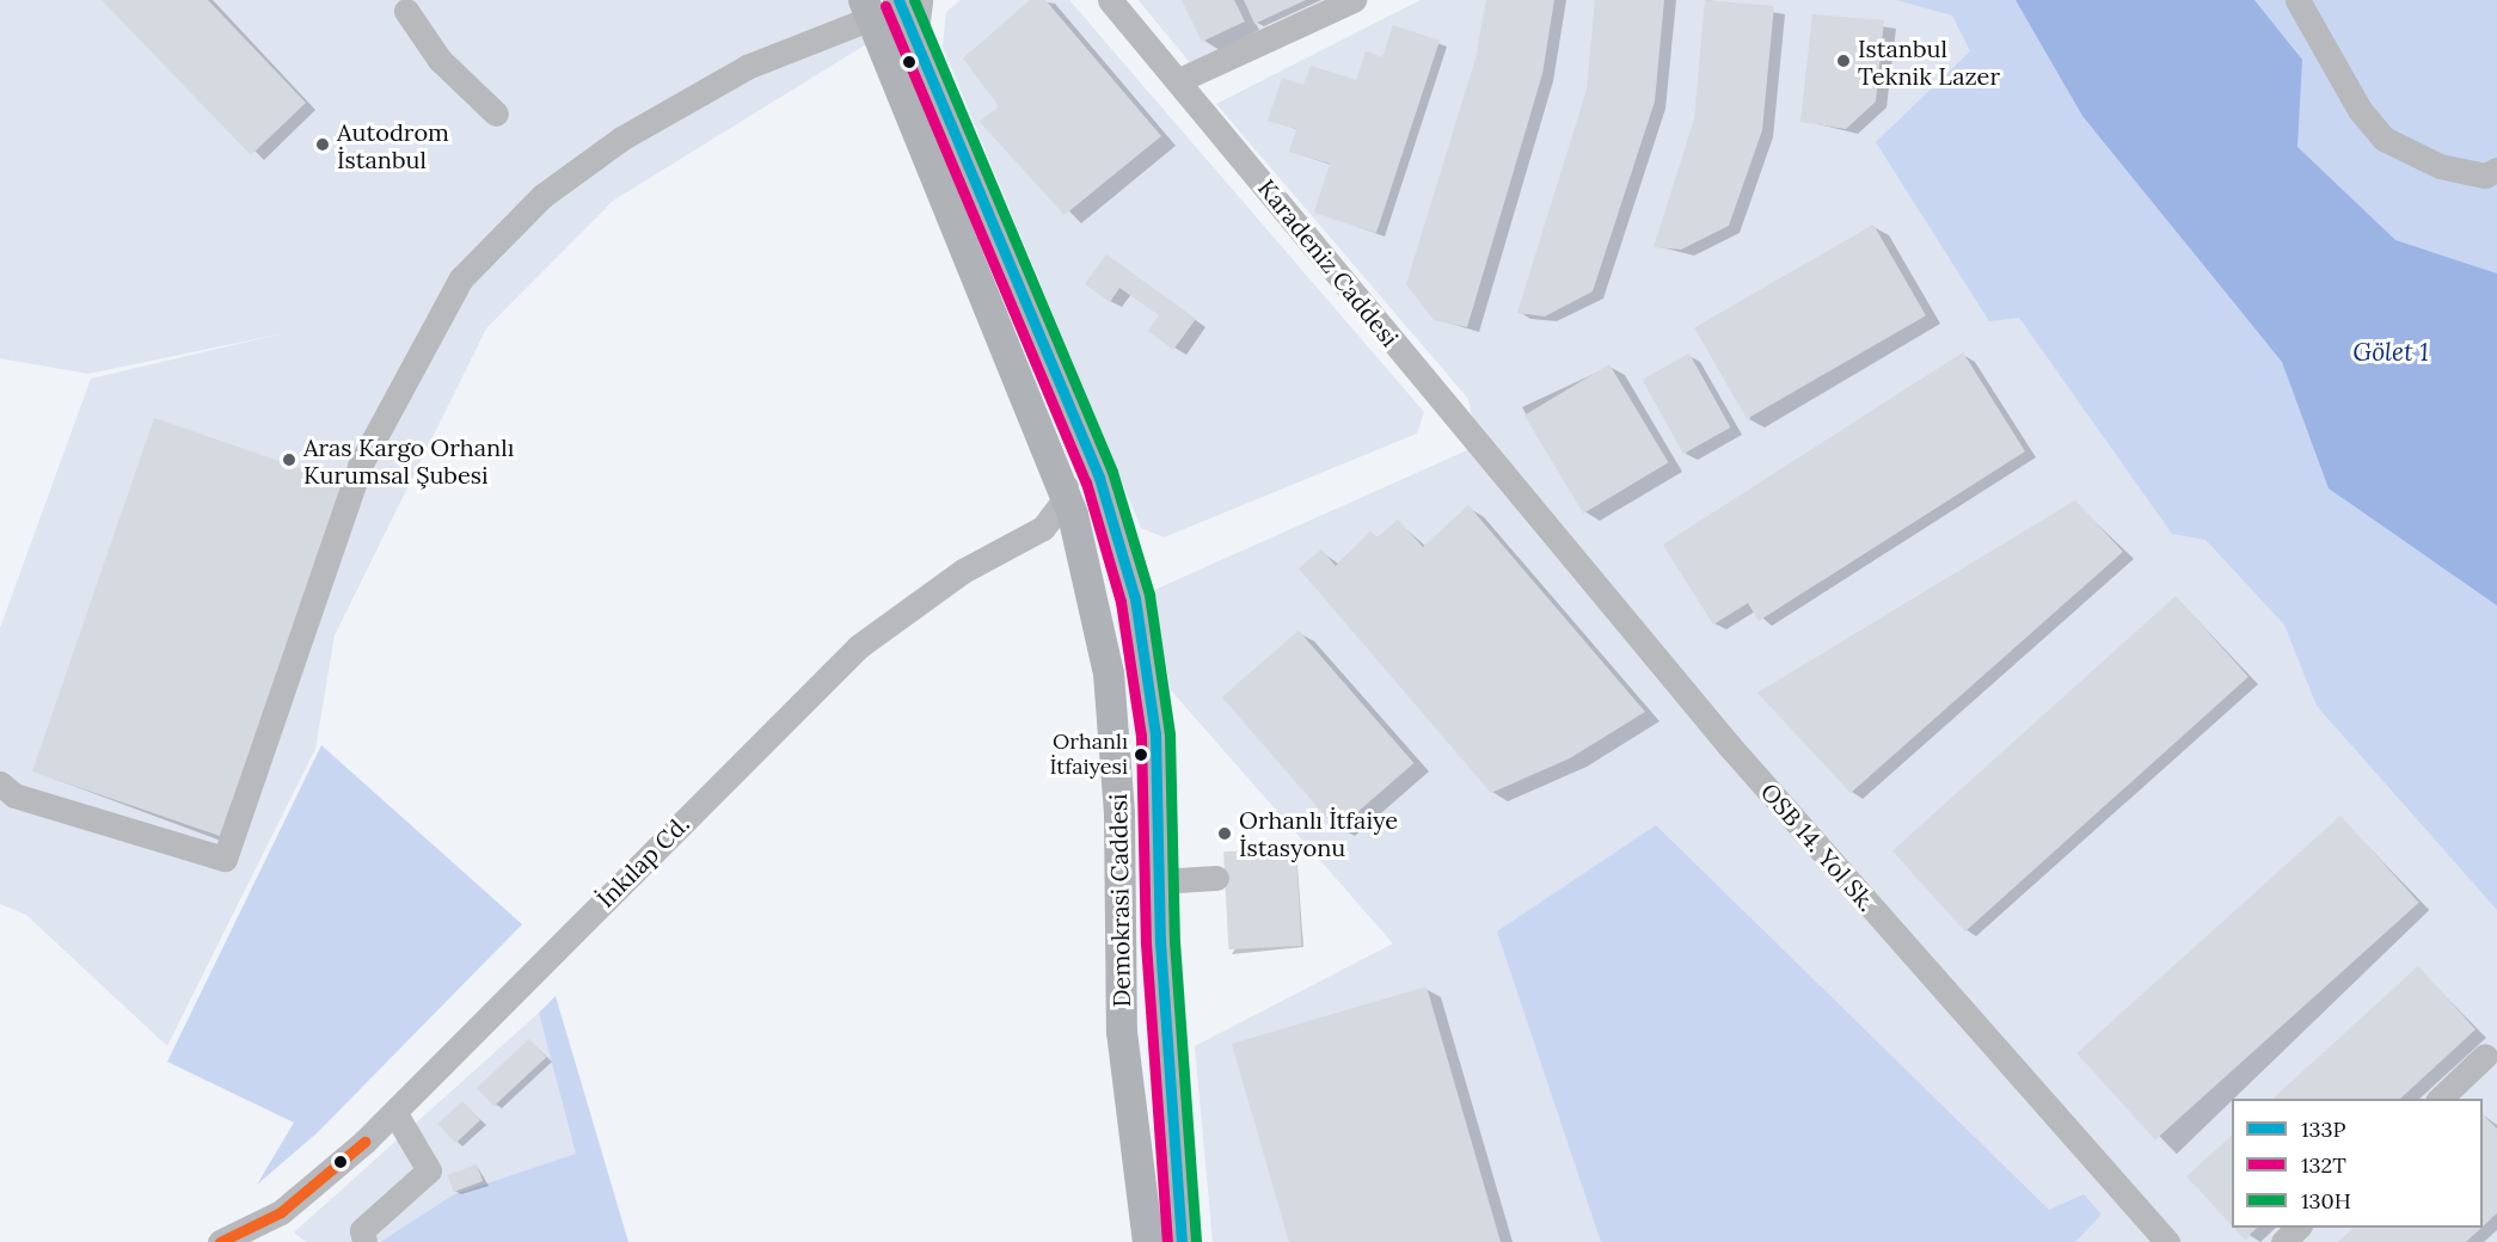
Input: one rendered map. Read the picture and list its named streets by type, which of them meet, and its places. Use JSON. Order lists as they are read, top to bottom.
{
  "streets": {
    "main road": ["Demokrasi Caddesi"],
    "street": ["Karadeniz Caddesi", "OSB 14. Yol Sk.", "İnkılap Cd."]
  },
  "crossings": [
    ["Karadeniz Caddesi", "OSB 14. Yol Sk."],
    ["İnkılap Cd.", "Demokrasi Caddesi"]
  ],
  "water": ["Gölet 1"],
  "places": [
    "Istanbul Teknik Lazer",
    "Autodrom İstanbul",
    "Aras Kargo Orhanlı Kurumsal Şubesi",
    "Orhanlı İtfaiyesi",
    "Orhanlı İtfaiye İstasyonu"
  ],
  "lines": ["transit line 133P", "transit line 130H", "transit line 132T"],
  "legend": ["133P", "132T", "130H"]
}
